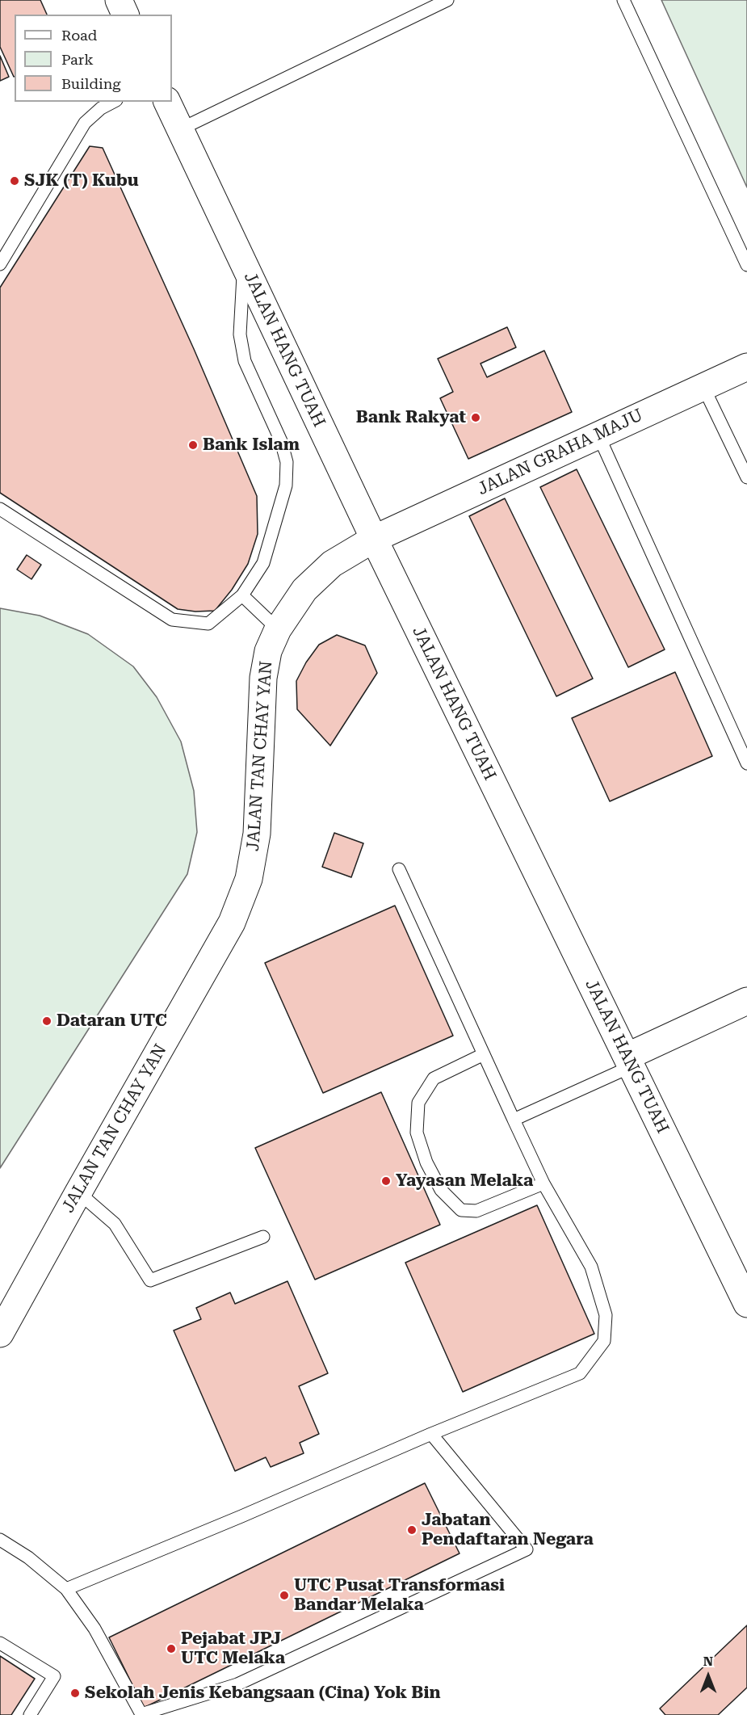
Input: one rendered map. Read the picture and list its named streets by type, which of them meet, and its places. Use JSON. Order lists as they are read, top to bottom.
{
  "streets": {
    "main road": ["JALAN HANG TUAH", "JALAN GRAHA MAJU", "JALAN TAN CHAY YAN"]
  },
  "crossings": [
    ["JALAN HANG TUAH", "JALAN GRAHA MAJU"],
    ["JALAN HANG TUAH", "JALAN TAN CHAY YAN"],
    ["JALAN GRAHA MAJU", "JALAN TAN CHAY YAN"]
  ],
  "places": [
    "SJK (T) Kubu",
    "Bank Rakyat",
    "Bank Islam",
    "Dataran UTC",
    "Yayasan Melaka",
    "Jabatan Pendaftaran Negara",
    "UTC Pusat Transformasi Bandar Melaka",
    "Pejabat JPJ UTC Melaka",
    "Sekolah Jenis Kebangsaan (Cina) Yok Bin"
  ],
  "legend": ["Road", "Park", "Building"],
  "north": "top"
}
